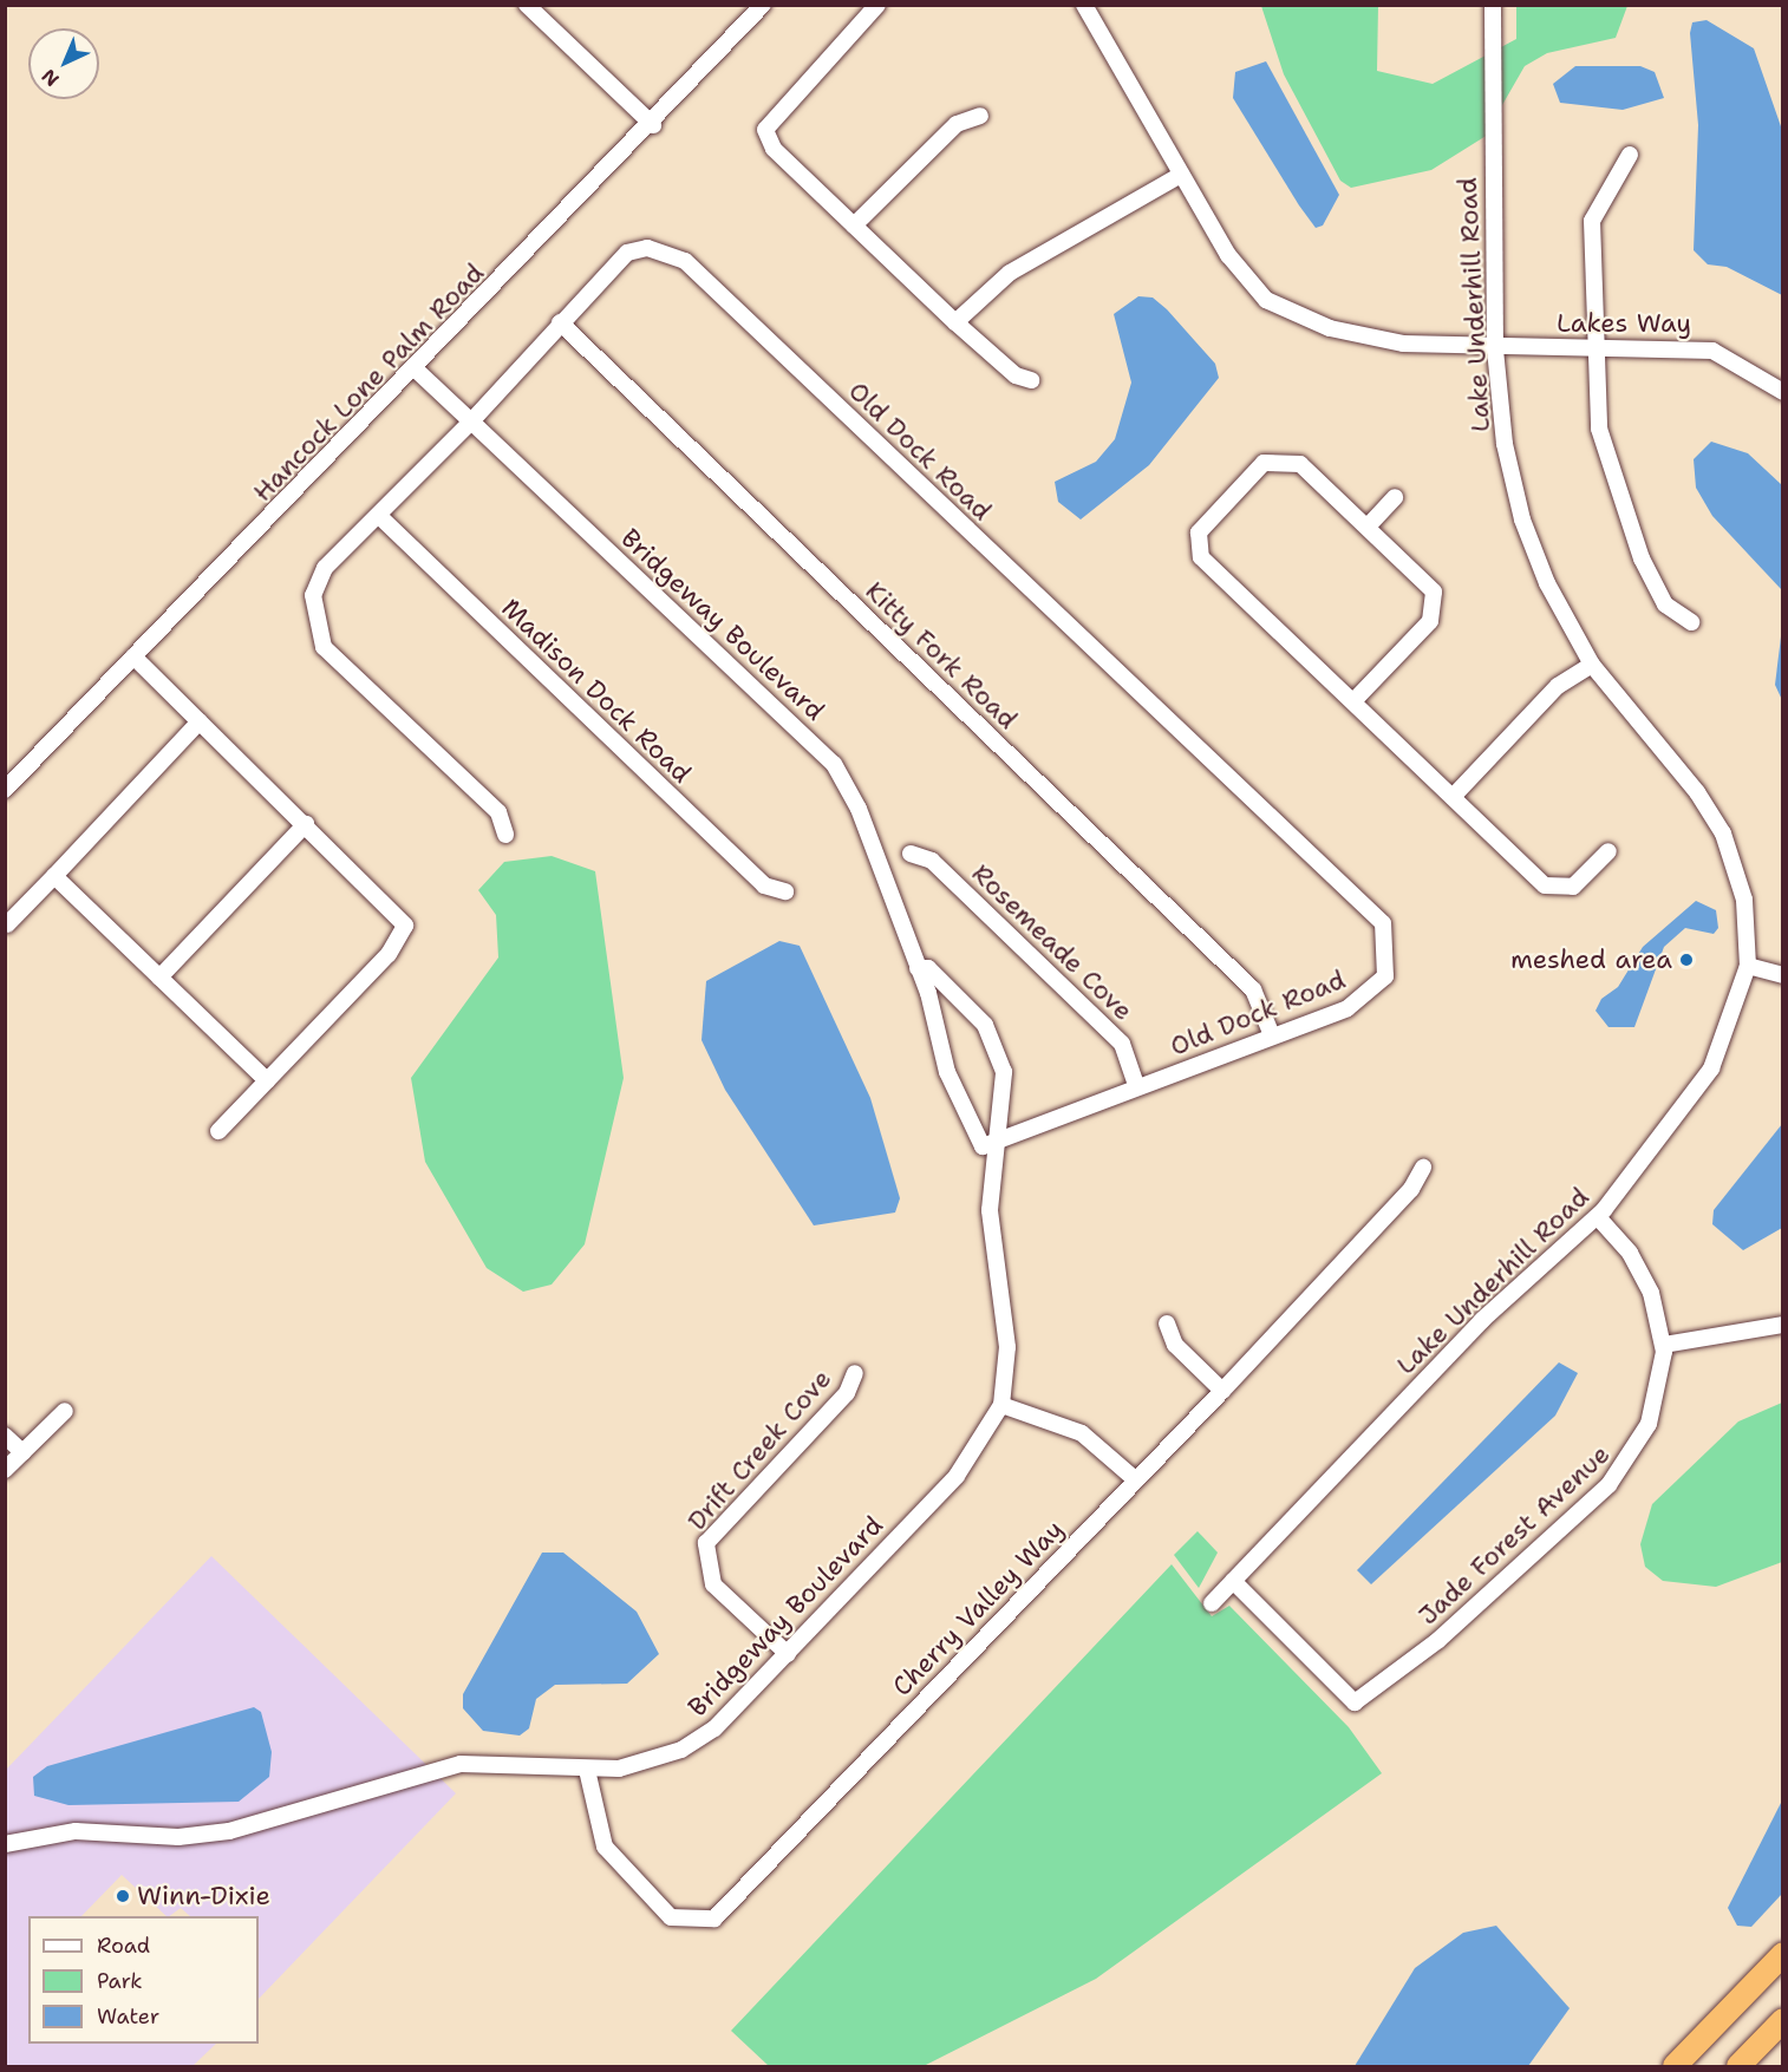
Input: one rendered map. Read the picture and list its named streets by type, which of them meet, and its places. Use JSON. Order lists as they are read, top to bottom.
{
  "streets": {
    "street": [
      "Lake Underhill Road",
      "Lakes Way",
      "Hancock Lone Palm Road",
      "Old Dock Road",
      "Bridgeway Boulevard",
      "Kitty Fork Road",
      "Madison Dock Road",
      "Rosemeade Cove",
      "Drift Creek Cove",
      "Jade Forest Avenue",
      "Cherry Valley Way"
    ]
  },
  "crossings": [
    ["Lake Underhill Road", "Lakes Way"],
    ["Lake Underhill Road", "Jade Forest Avenue"],
    ["Hancock Lone Palm Road", "Bridgeway Boulevard"],
    ["Old Dock Road", "Bridgeway Boulevard"],
    ["Old Dock Road", "Kitty Fork Road"],
    ["Old Dock Road", "Madison Dock Road"],
    ["Old Dock Road", "Rosemeade Cove"],
    ["Bridgeway Boulevard", "Drift Creek Cove"],
    ["Bridgeway Boulevard", "Cherry Valley Way"]
  ],
  "places": ["meshed area", "Winn-Dixie"],
  "legend": ["Road", "Park", "Water"],
  "north": "bottom left"
}
